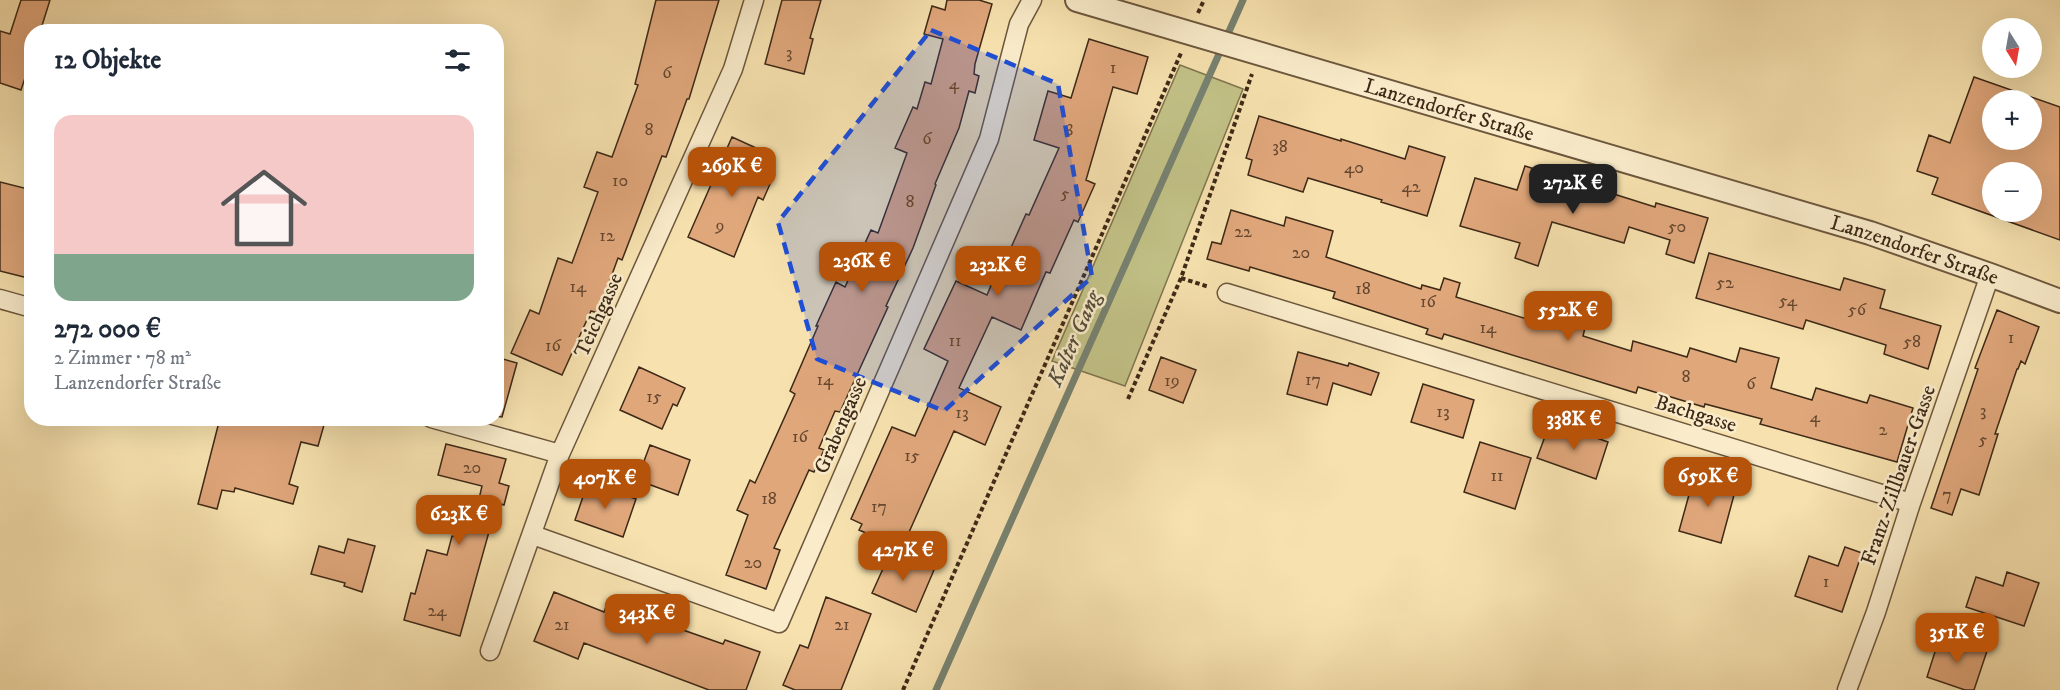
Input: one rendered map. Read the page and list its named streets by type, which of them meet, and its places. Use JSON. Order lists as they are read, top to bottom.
{
  "streets": {
    "street": [
      "Lanzendorfer Straße",
      "Teichgasse",
      "Bachgasse",
      "Grabengasse",
      "Franz-Zillbauer-Gasse"
    ]
  },
  "crossings": [
    ["Lanzendorfer Straße", "Franz-Zillbauer-Gasse"],
    ["Teichgasse", "Grabengasse"],
    ["Bachgasse", "Franz-Zillbauer-Gasse"]
  ],
  "water": ["Kalter Gang"],
  "house_numbers": [
    "3",
    "1",
    "6",
    "4",
    "3",
    "8",
    "6",
    "38",
    "40",
    "10",
    "42",
    "5",
    "8",
    "9",
    "50",
    "22",
    "12",
    "20",
    "52",
    "14",
    "18",
    "54",
    "16",
    "56",
    "14",
    "1",
    "11",
    "58",
    "16",
    "8",
    "14",
    "17",
    "19",
    "6",
    "15",
    "3",
    "13",
    "13",
    "4",
    "2",
    "16",
    "5",
    "15",
    "20",
    "11",
    "7",
    "18",
    "17",
    "20",
    "1",
    "24",
    "21",
    "21"
  ],
  "north": "bottom",
  "page": {
    "map_buttons": ["+", "−"],
    "heading": "12 Objekte",
    "list": [
      {
        "name": "272 000 €",
        "note": "2 Zimmer · 78 m² · Lanzendorfer Straße"
      }
    ],
    "price": [
      "269K €",
      "272K €",
      "236K €",
      "232K €",
      "552K €",
      "338K €",
      "659K €",
      "407K €",
      "623K €",
      "427K €",
      "343K €",
      "351K €"
    ]
  }
}
